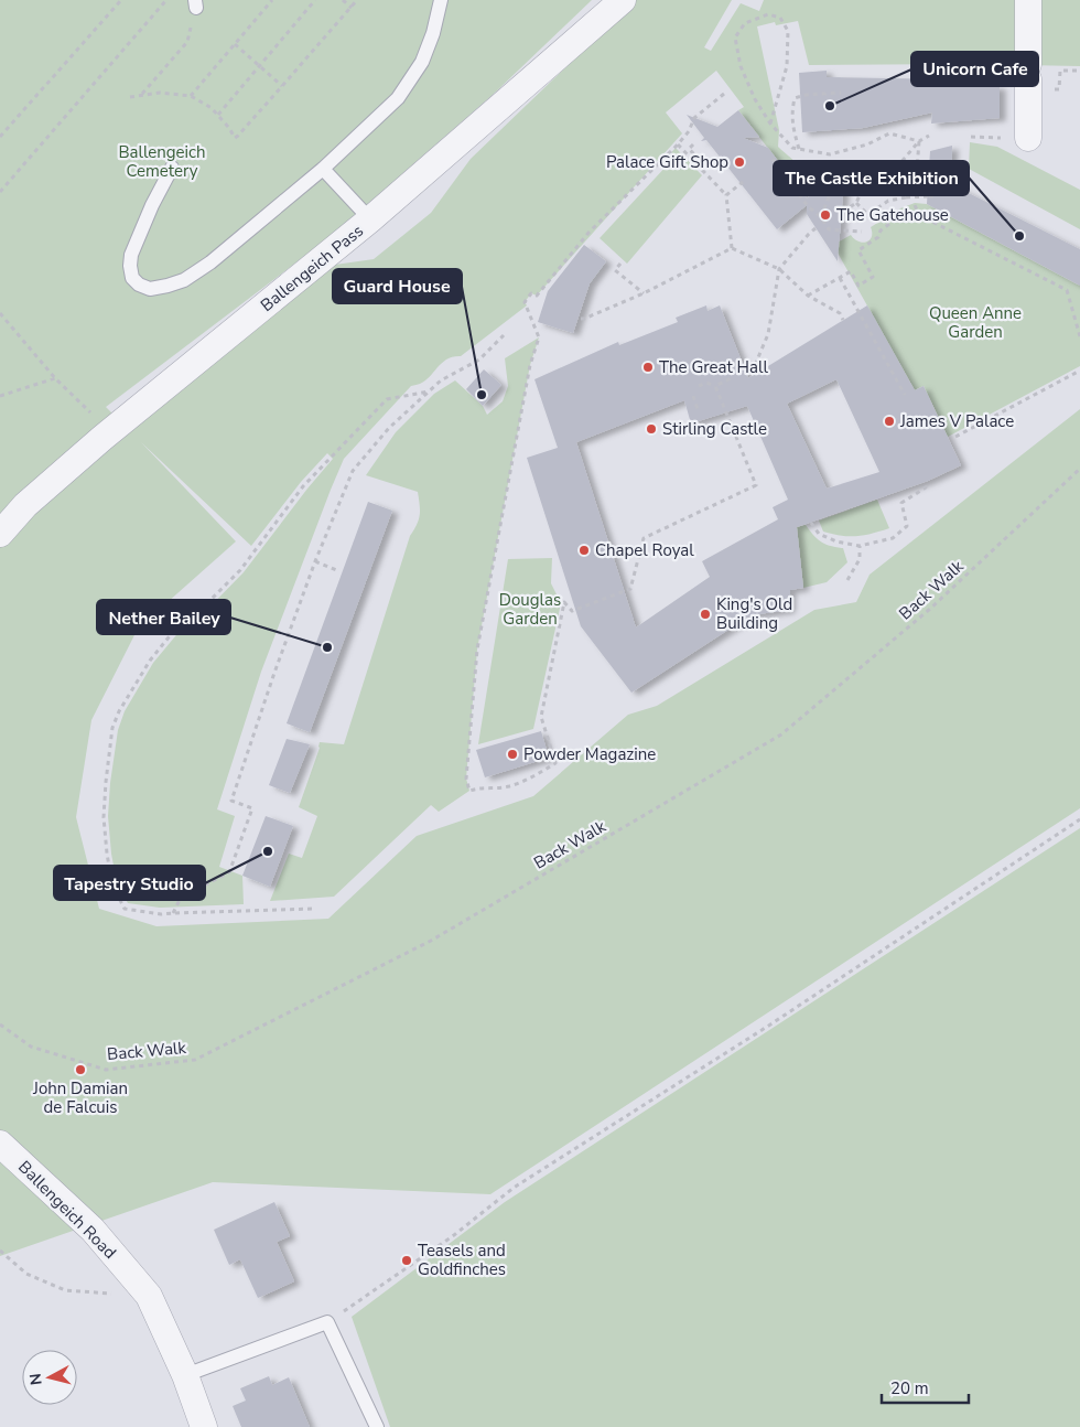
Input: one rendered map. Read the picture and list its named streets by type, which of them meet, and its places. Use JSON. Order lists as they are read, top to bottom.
{
  "streets": {
    "street": ["Ballengeich Pass", "Ballengeich Road"],
    "path": ["Back Walk"]
  },
  "parks": ["Ballengeich Cemetery", "Queen Anne Garden", "Douglas Garden"],
  "places": [
    "Unicorn Cafe",
    "Palace Gift Shop",
    "The Gatehouse",
    "The Castle Exhibition",
    "The Great Hall",
    "Guard House",
    "James V Palace",
    "Stirling Castle",
    "Chapel Royal",
    "King's Old Building",
    "Nether Bailey",
    "Powder Magazine",
    "Tapestry Studio",
    "John Damian de Falcuis",
    "Teasels and Goldfinches"
  ],
  "scale_bar": "20 m",
  "north": "left"
}
